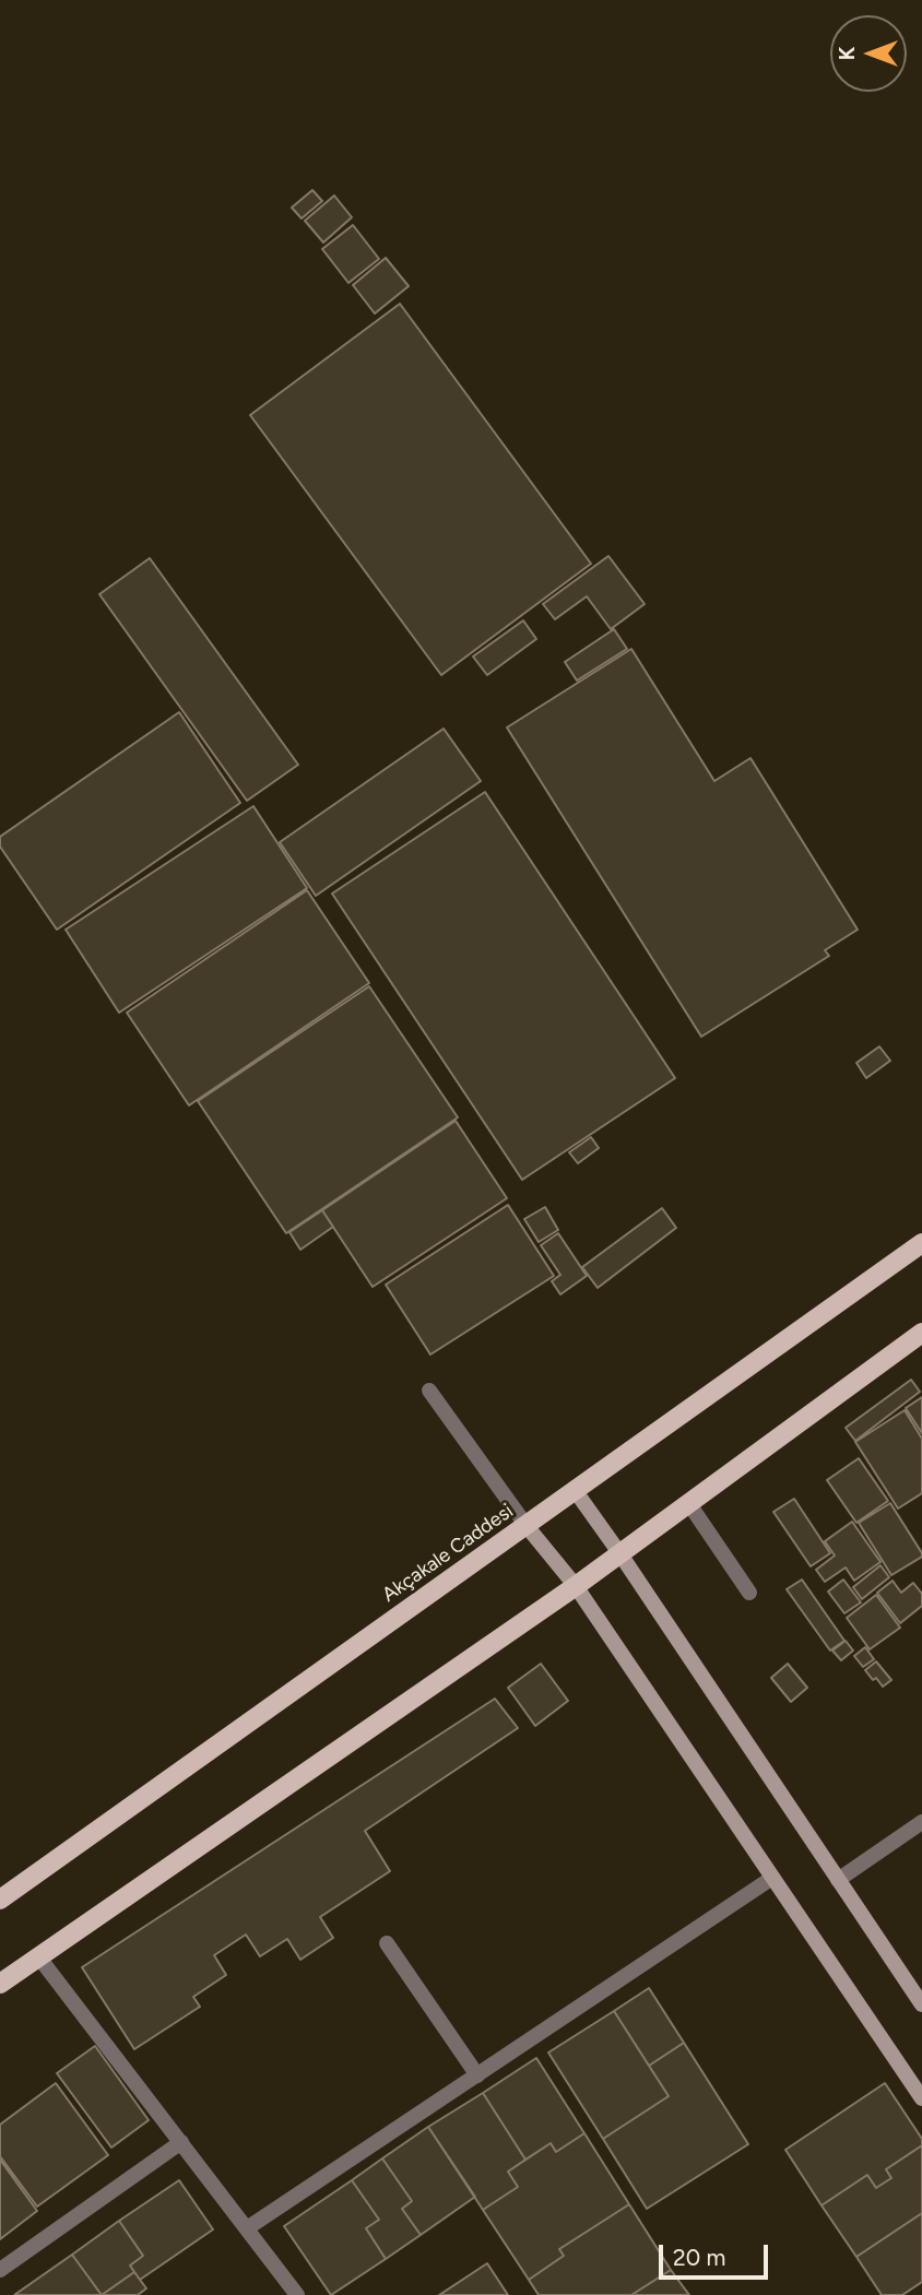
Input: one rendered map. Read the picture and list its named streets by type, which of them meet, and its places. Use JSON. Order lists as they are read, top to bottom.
{
  "streets": {
    "main road": ["Akçakale Caddesi"]
  },
  "scale_bar": "20 m",
  "north": "left"
}
